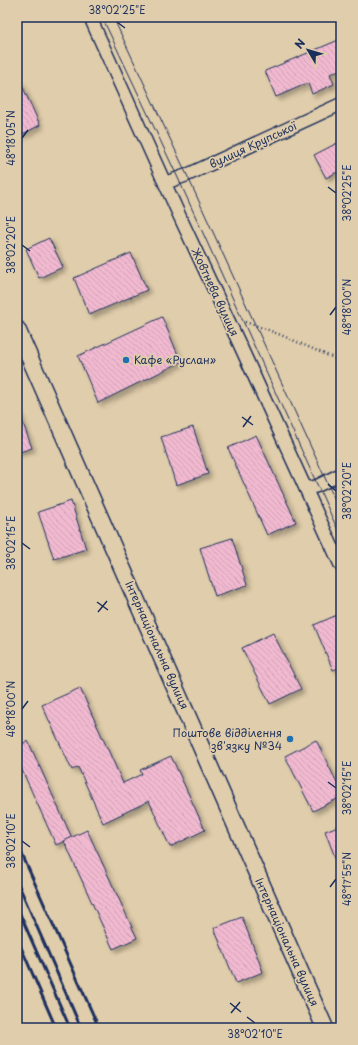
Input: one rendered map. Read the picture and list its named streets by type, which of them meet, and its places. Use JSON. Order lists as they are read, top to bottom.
{
  "streets": {
    "main road": ["Інтернаціональна вулиця"],
    "street": ["вулиця Крупської", "Жовтнева вулиця"]
  },
  "crossings": [
    ["вулиця Крупської", "Жовтнева вулиця"]
  ],
  "places": ["Кафе «Руслан»", "Поштове відділення зв'язку №34"],
  "north": "top left",
  "coordinates": [
    "38°02'25\"E",
    "48°18'05\"N",
    "38°02'20\"E",
    "48°18'00\"N",
    "38°02'15\"E",
    "38°02'10\"E",
    "48°17'55\"N"
  ]
}
